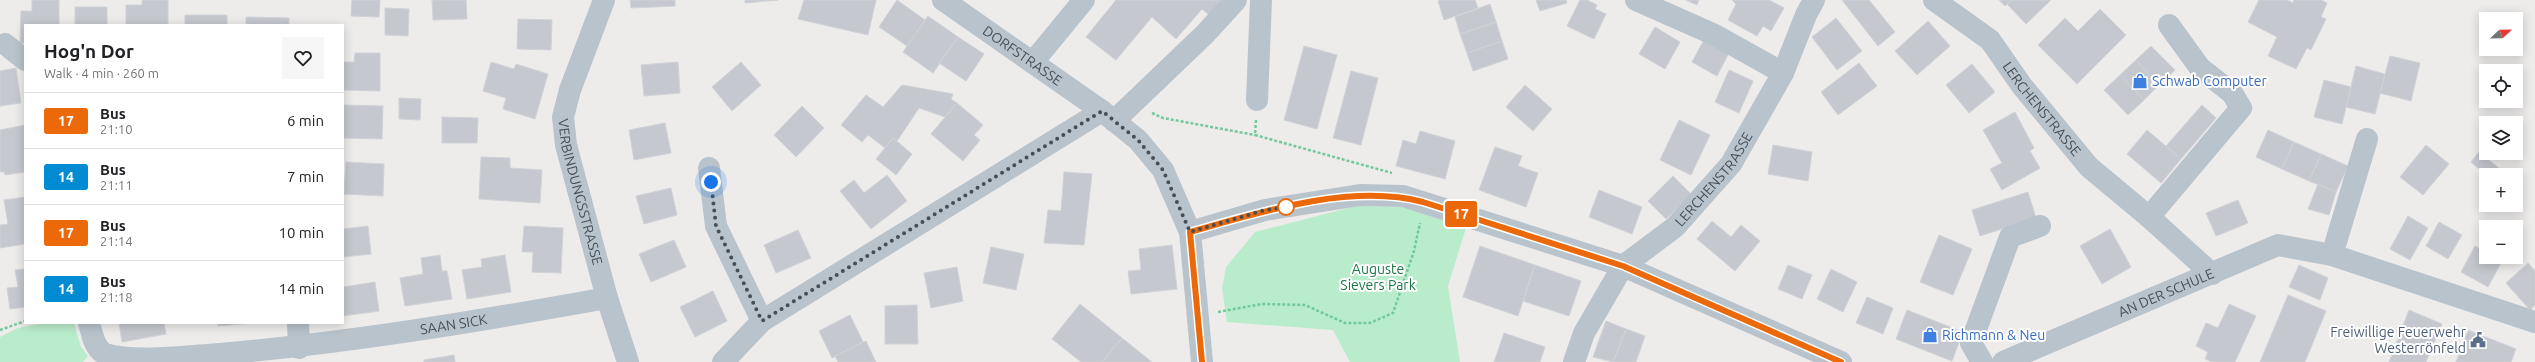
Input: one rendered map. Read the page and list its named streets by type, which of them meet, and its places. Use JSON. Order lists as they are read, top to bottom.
{
  "streets": {
    "street": [
      "DORFSTRASSE",
      "LERCHENSTRASSE",
      "VERBINDUNGSSTRASSE",
      "AN DER SCHULE",
      "SAAN SICK"
    ]
  },
  "crossings": [
    ["LERCHENSTRASSE", "AN DER SCHULE"],
    ["VERBINDUNGSSTRASSE", "SAAN SICK"]
  ],
  "parks": ["Auguste Sievers Park"],
  "places": {
    "shop": ["Schwab Computer", "Richmann & Neu"],
    "public building": ["Freiwillige Feuerwehr Westerrönfeld"]
  },
  "lines": ["bus line 17"],
  "north": "right",
  "page": {
    "on_map": "17",
    "map_buttons": ["+", "−"],
    "heading": ["Hog'n Dor", "Walk · 4 min · 260 m"],
    "list": [
      {
        "mark": "17",
        "name": "Bus",
        "note": "21:10",
        "value": "6 min"
      },
      {
        "mark": "14",
        "name": "Bus",
        "note": "21:11",
        "value": "7 min"
      },
      {
        "mark": "17",
        "name": "Bus",
        "note": "21:14",
        "value": "10 min"
      },
      {
        "mark": "14",
        "name": "Bus",
        "note": "21:18",
        "value": "14 min"
      }
    ]
  }
}
